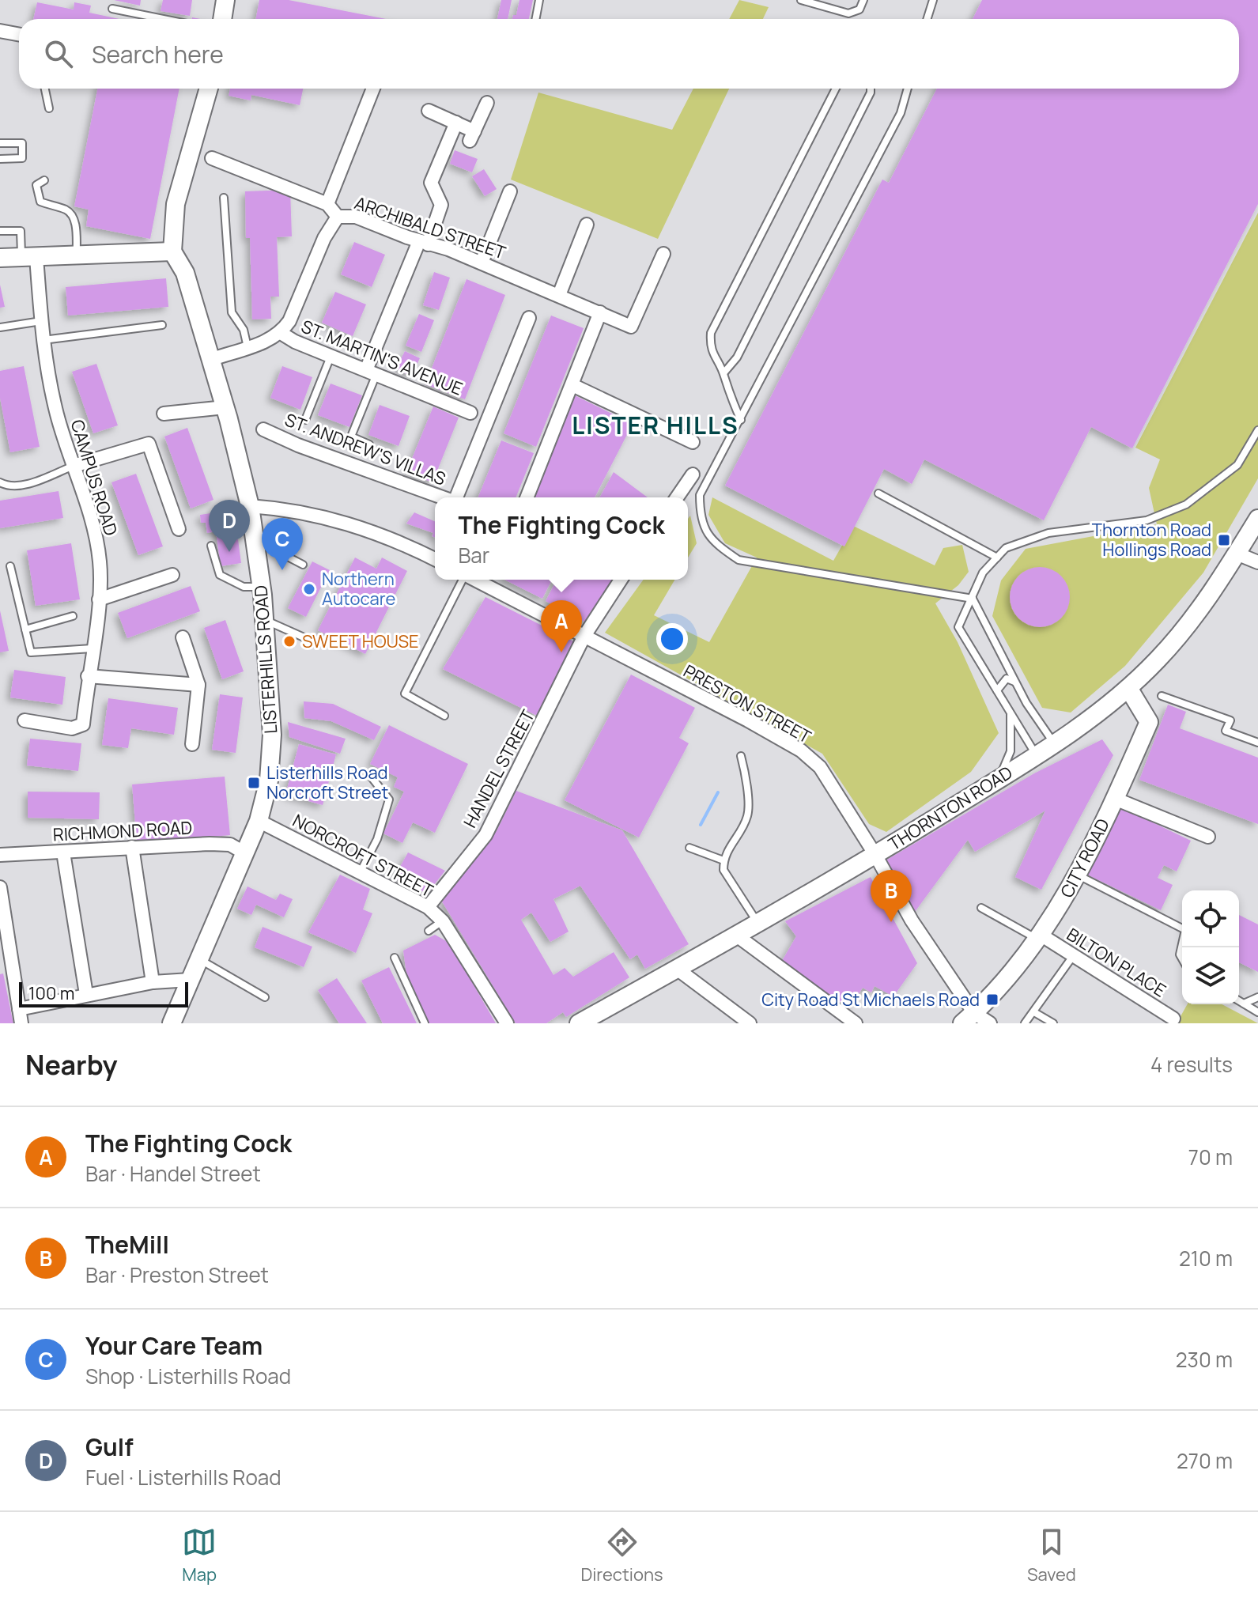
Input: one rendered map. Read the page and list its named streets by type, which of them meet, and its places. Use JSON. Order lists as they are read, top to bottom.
{
  "streets": {
    "street": [
      "ARCHIBALD STREET",
      "ST. MARTIN'S AVENUE",
      "ST. ANDREW'S VILLAS",
      "CAMPUS ROAD",
      "LISTERHILLS ROAD",
      "PRESTON STREET",
      "HANDEL STREET",
      "THORNTON ROAD",
      "RICHMOND ROAD",
      "NORCROFT STREET",
      "CITY ROAD",
      "BILTON PLACE"
    ]
  },
  "crossings": [
    ["LISTERHILLS ROAD", "RICHMOND ROAD"],
    ["LISTERHILLS ROAD", "NORCROFT STREET"],
    ["PRESTON STREET", "HANDEL STREET"],
    ["PRESTON STREET", "THORNTON ROAD"],
    ["PRESTON STREET", "CITY ROAD"],
    ["HANDEL STREET", "NORCROFT STREET"],
    ["THORNTON ROAD", "CITY ROAD"],
    ["CITY ROAD", "BILTON PLACE"]
  ],
  "districts": ["LISTER HILLS"],
  "places": {
    "transit": ["Thornton Road Hollings Road", "Listerhills Road Norcroft Street", "City Road St Michaels Road"],
    "other": ["Northern Autocare", "SWEET HOUSE"]
  },
  "scale_bar": "100 m",
  "page": {
    "search": "Search here",
    "popup": ["The Fighting Cock", "Bar"],
    "pins": [
      "D",
      "C",
      "A",
      "B"
    ],
    "scale": "100 m",
    "heading": ["Nearby", "4 results"],
    "list": [
      {
        "mark": "A",
        "name": "The Fighting Cock",
        "note": "Bar · Handel Street",
        "value": "70 m"
      },
      {
        "mark": "B",
        "name": "TheMill",
        "note": "Bar · Preston Street",
        "value": "210 m"
      },
      {
        "mark": "C",
        "name": "Your Care Team",
        "note": "Shop · Listerhills Road",
        "value": "230 m"
      },
      {
        "mark": "D",
        "name": "Gulf",
        "note": "Fuel · Listerhills Road",
        "value": "270 m"
      }
    ],
    "nav": ["Map", "Directions", "Saved"]
  }
}
